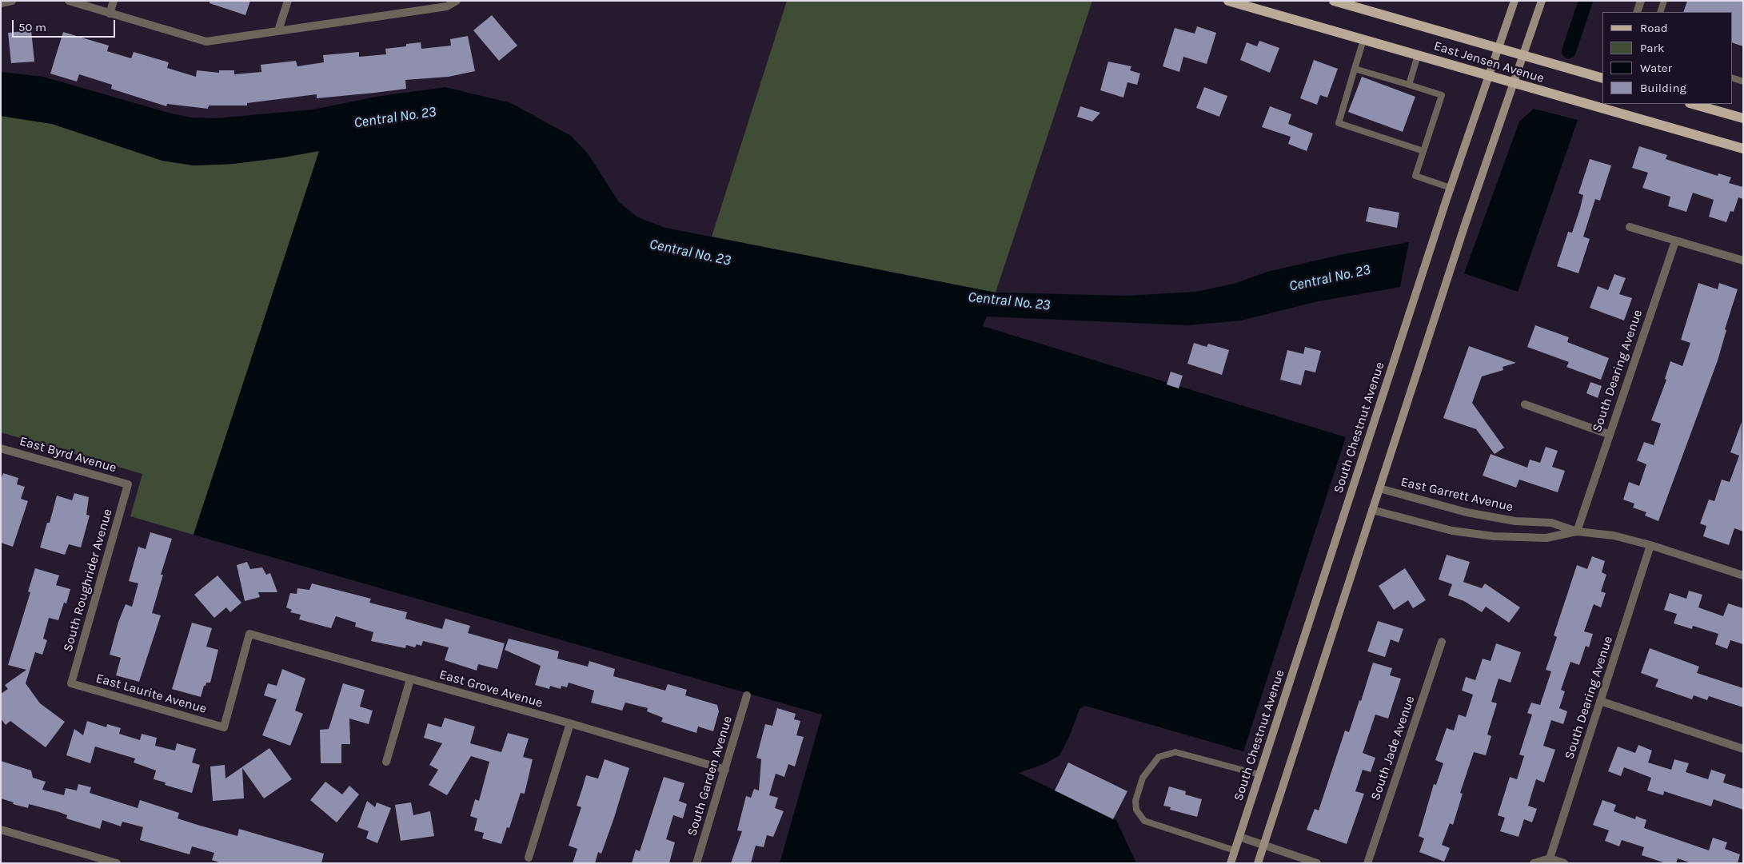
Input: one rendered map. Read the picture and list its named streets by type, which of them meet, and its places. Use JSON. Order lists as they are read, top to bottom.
{
  "streets": {
    "main road": ["East Jensen Avenue", "South Chestnut Avenue"],
    "street": [
      "South Dearing Avenue",
      "East Byrd Avenue",
      "East Garrett Avenue",
      "South Roughrider Avenue",
      "East Grove Avenue",
      "East Laurite Avenue",
      "South Jade Avenue",
      "South Garden Avenue"
    ]
  },
  "crossings": [
    ["East Jensen Avenue", "South Chestnut Avenue"],
    ["South Dearing Avenue", "East Garrett Avenue"],
    ["East Byrd Avenue", "South Roughrider Avenue"],
    ["South Roughrider Avenue", "East Laurite Avenue"],
    ["East Grove Avenue", "East Laurite Avenue"],
    ["East Grove Avenue", "South Garden Avenue"]
  ],
  "water": ["Central No. 23"],
  "legend": [
    "Road",
    "Park",
    "Water",
    "Building"
  ],
  "scale_bar": "50 m"
}
